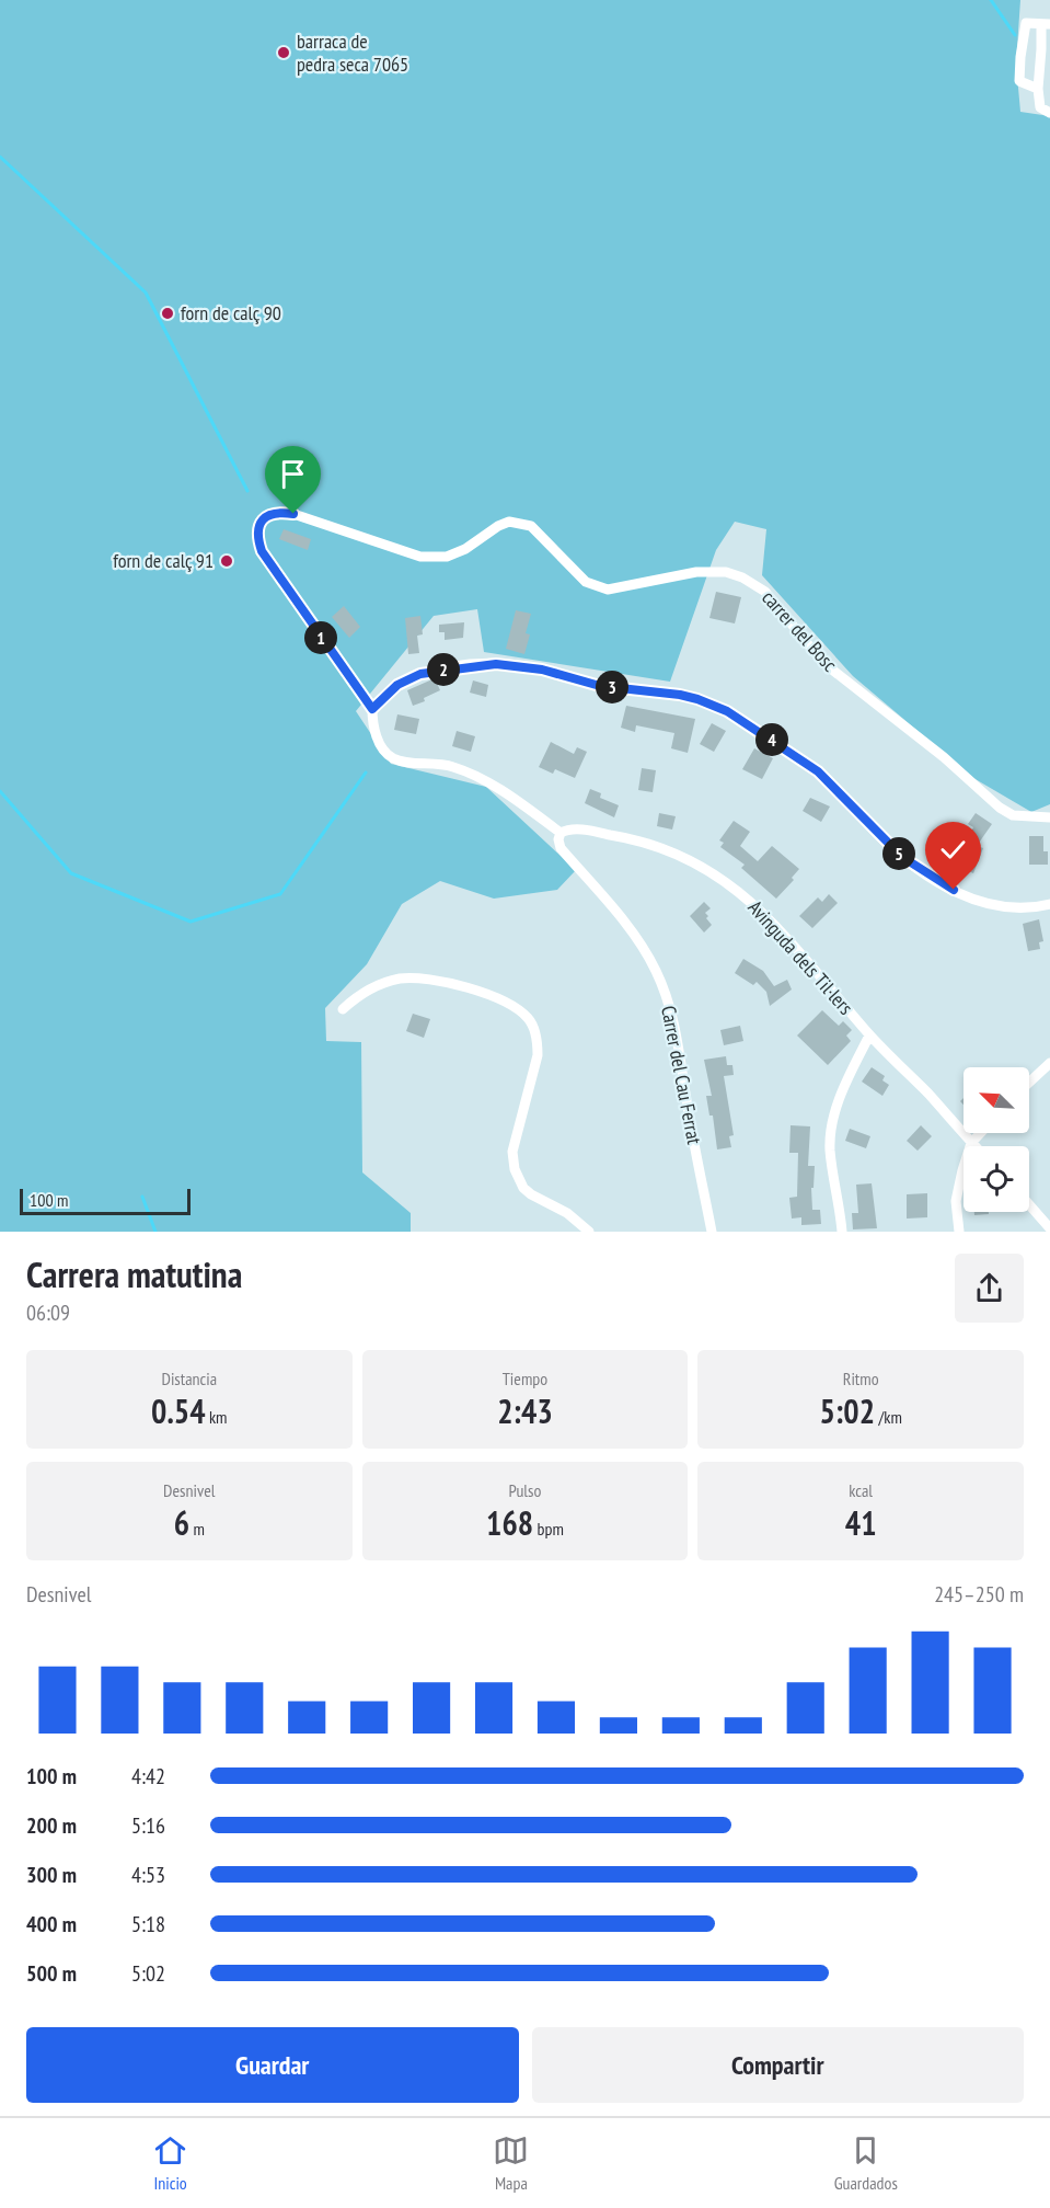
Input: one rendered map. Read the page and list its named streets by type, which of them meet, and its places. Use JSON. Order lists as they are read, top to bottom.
{
  "streets": {
    "street": ["carrer del Bosc", "Avinguda dels Til·lers", "Carrer del Cau Ferrat"]
  },
  "crossings": [
    ["Avinguda dels Til·lers", "Carrer del Cau Ferrat"]
  ],
  "places": ["barraca de pedra seca 7065", "forn de calç 90", "forn de calç 91"],
  "scale_bar": "100 m",
  "north": "top left",
  "page": {
    "pins": [
      "1",
      "2",
      "3",
      "4",
      "5"
    ],
    "scale": "100 m",
    "heading": ["Carrera matutina", "06:09"],
    "stats": [
      ["Distancia", "0.54 km"],
      ["Tiempo", "2:43"],
      ["Ritmo", "5:02 /km"],
      ["Desnivel", "6 m"],
      ["Pulso", "168 bpm"],
      ["kcal", "41"]
    ],
    "chart": ["Desnivel", "245–250 m"],
    "list": [
      {
        "name": "100 m",
        "note": "4:42"
      },
      {
        "name": "200 m",
        "note": "5:16"
      },
      {
        "name": "300 m",
        "note": "4:53"
      },
      {
        "name": "400 m",
        "note": "5:18"
      },
      {
        "name": "500 m",
        "note": "5:02"
      }
    ],
    "buttons": ["Guardar", "Compartir"],
    "tabs": ["Inicio", "Mapa", "Guardados"]
  }
}
